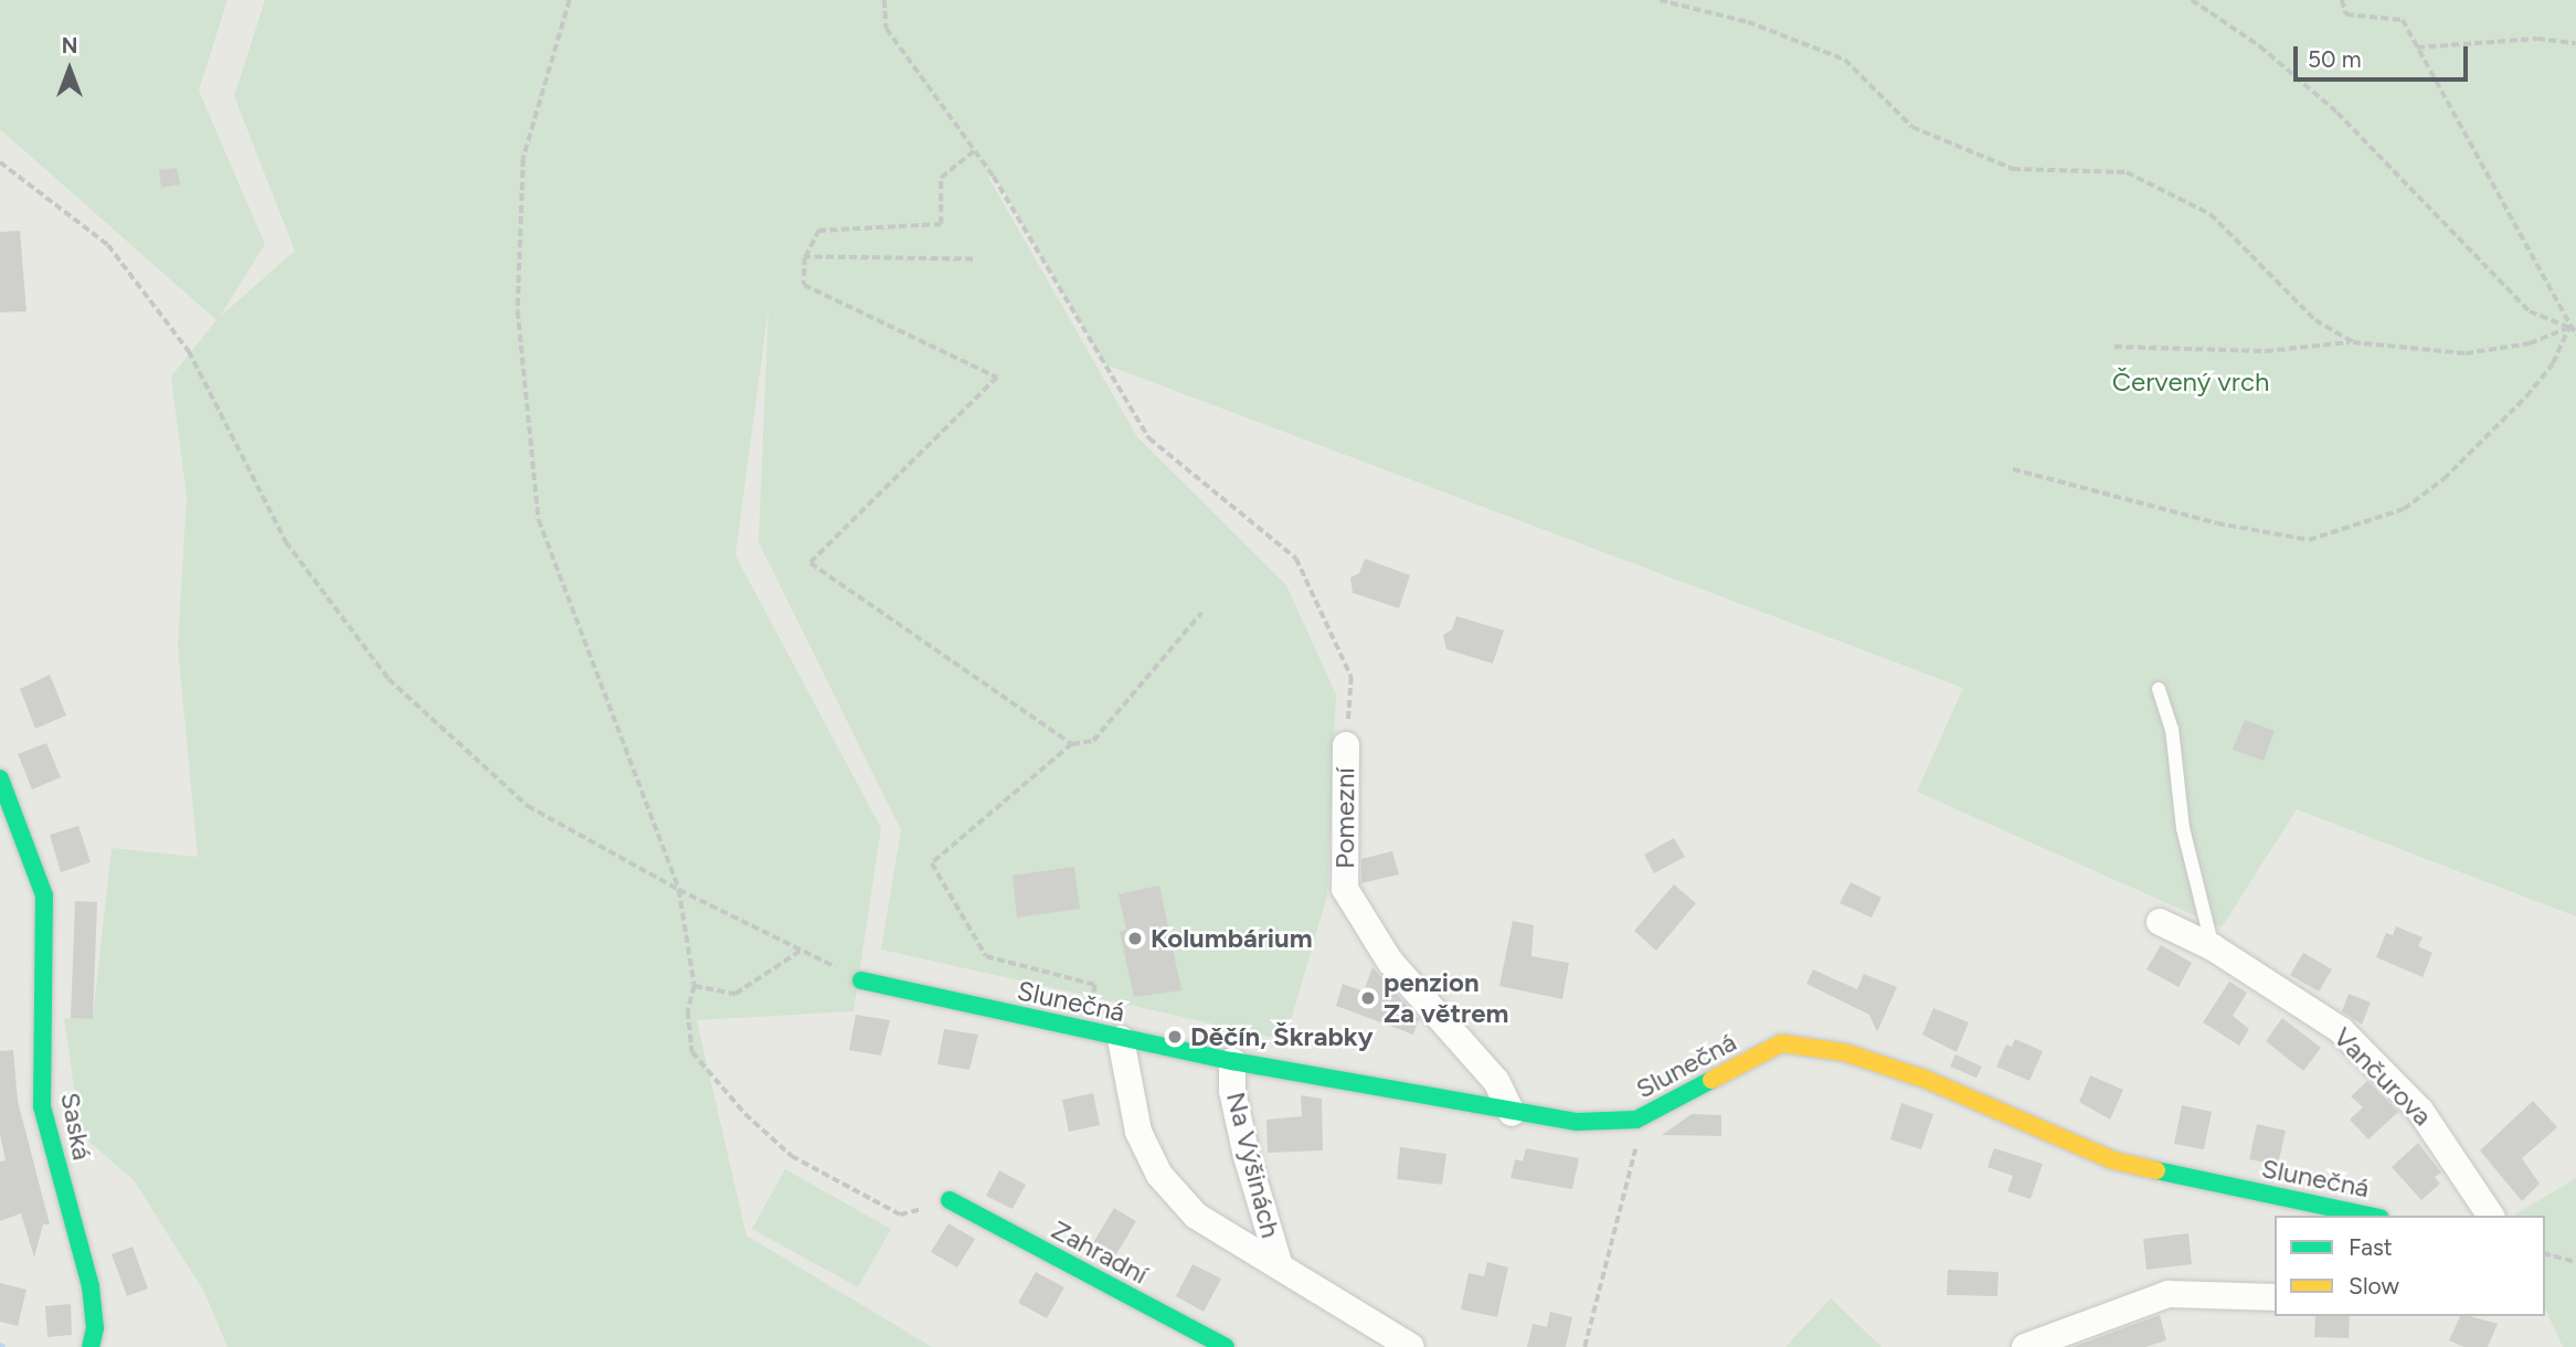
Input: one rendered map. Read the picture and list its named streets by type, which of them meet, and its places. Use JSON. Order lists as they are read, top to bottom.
{
  "streets": {
    "street": [
      "Pomezní",
      "Slunečná",
      "Vančurova",
      "Saská",
      "Na Výšinách",
      "Zahradní"
    ]
  },
  "crossings": [
    ["Pomezní", "Slunečná"],
    ["Slunečná", "Na Výšinách"]
  ],
  "parks": ["Červený vrch"],
  "places": ["Kolumbárium", "penzion Za větrem", "Děčín, Škrabky"],
  "legend": ["Fast", "Slow"],
  "scale_bar": "50 m",
  "north": "top"
}
